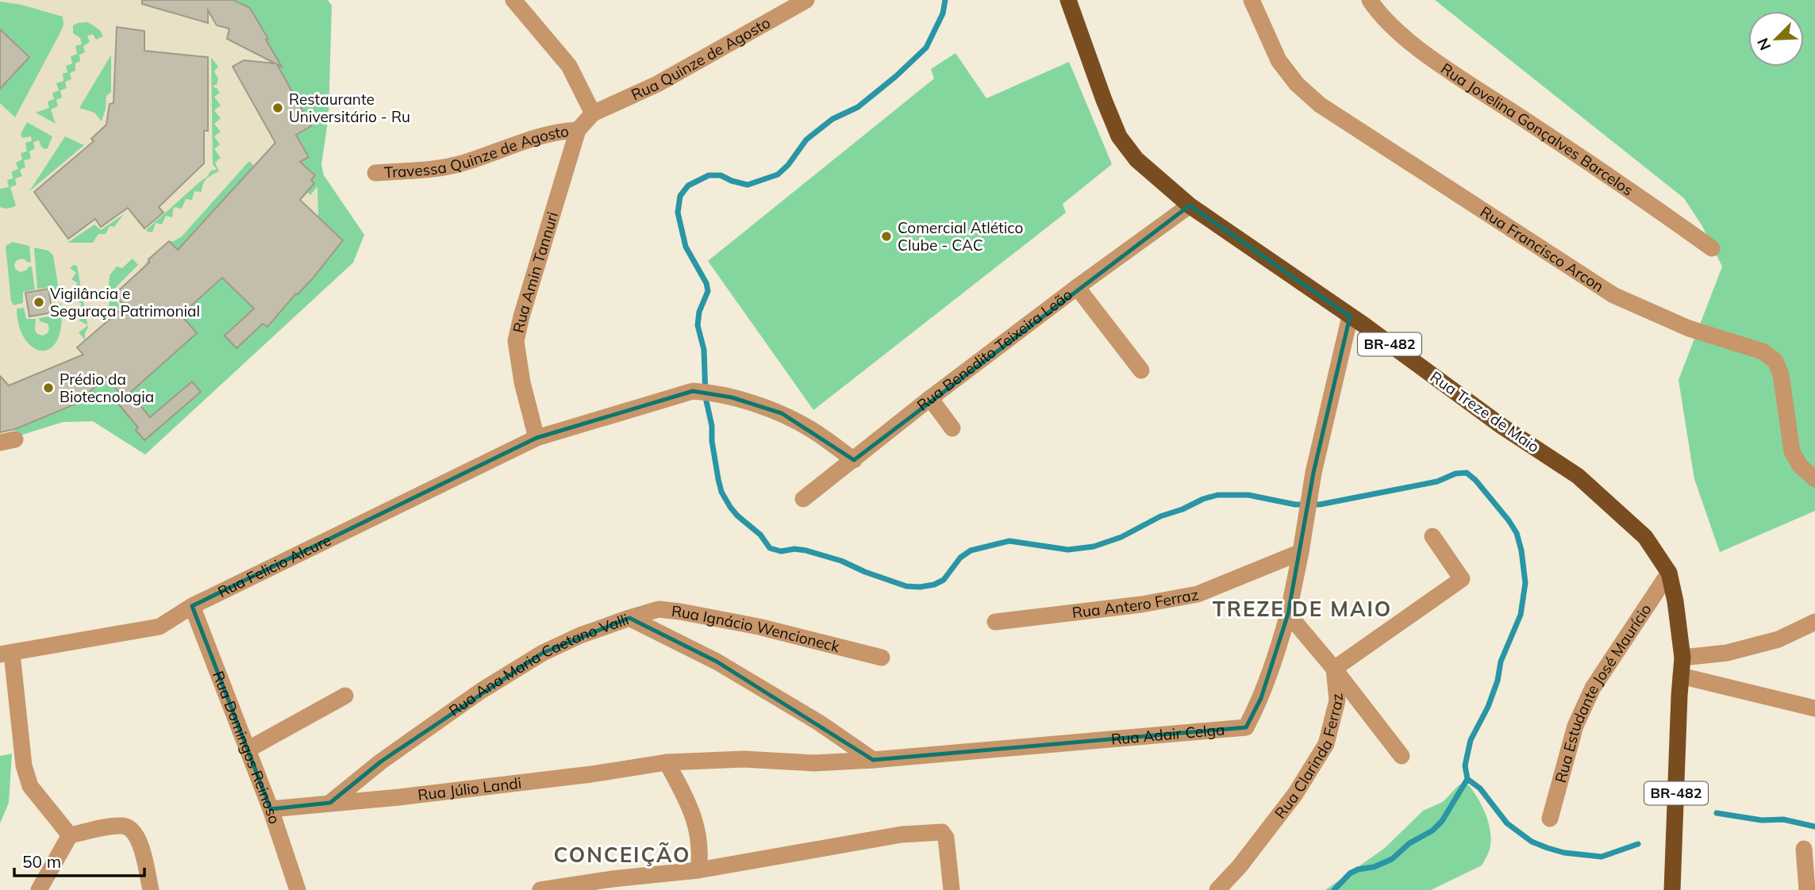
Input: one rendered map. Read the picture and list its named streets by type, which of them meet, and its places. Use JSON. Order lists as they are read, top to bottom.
{
  "streets": {
    "highway": ["BR-482", "Rua Treze de Maio"],
    "street": [
      "Rua Quinze de Agosto",
      "Rua Jovelina Gonçalves Barcelos",
      "Travessa Quinze de Agosto",
      "Rua Francisco Arcon",
      "Rua Amin Tannuri",
      "Rua Benedito Teixeira Leão",
      "Rua Felicio Alcure",
      "Rua Antero Ferraz",
      "Rua Ignácio Wencioneck",
      "Rua Ana Maria Caetano Valli",
      "Rua Estudante José Maurício",
      "Rua Adair Celga",
      "Rua Domingos Reinoso",
      "Rua Clarinda Ferraz",
      "Rua Júlio Landi"
    ]
  },
  "crossings": [
    ["Rua Quinze de Agosto", "Rua Amin Tannuri"],
    ["Travessa Quinze de Agosto", "Rua Amin Tannuri"],
    ["Rua Amin Tannuri", "Rua Felicio Alcure"],
    ["Rua Benedito Teixeira Leão", "Rua Treze de Maio"],
    ["Rua Benedito Teixeira Leão", "Rua Felicio Alcure"],
    ["Rua Treze de Maio", "Rua Estudante José Maurício"],
    ["Rua Treze de Maio", "Rua Adair Celga"],
    ["Rua Felicio Alcure", "Rua Domingos Reinoso"],
    ["Rua Antero Ferraz", "Rua Adair Celga"],
    ["Rua Ignácio Wencioneck", "Rua Ana Maria Caetano Valli"],
    ["Rua Ana Maria Caetano Valli", "Rua Adair Celga"],
    ["Rua Ana Maria Caetano Valli", "Rua Júlio Landi"],
    ["Rua Adair Celga", "Rua Clarinda Ferraz"],
    ["Rua Adair Celga", "Rua Júlio Landi"],
    ["Rua Domingos Reinoso", "Rua Júlio Landi"]
  ],
  "districts": ["TREZE DE MAIO", "CONCEIÇÃO"],
  "places": [
    "Restaurante Universitário - Ru",
    "Comercial Atlético Clube - CAC",
    "Vigilância e Seguraça Patrimonial",
    "Prédio da Biotecnologia"
  ],
  "scale_bar": "50 m",
  "north": "bottom left"
}
